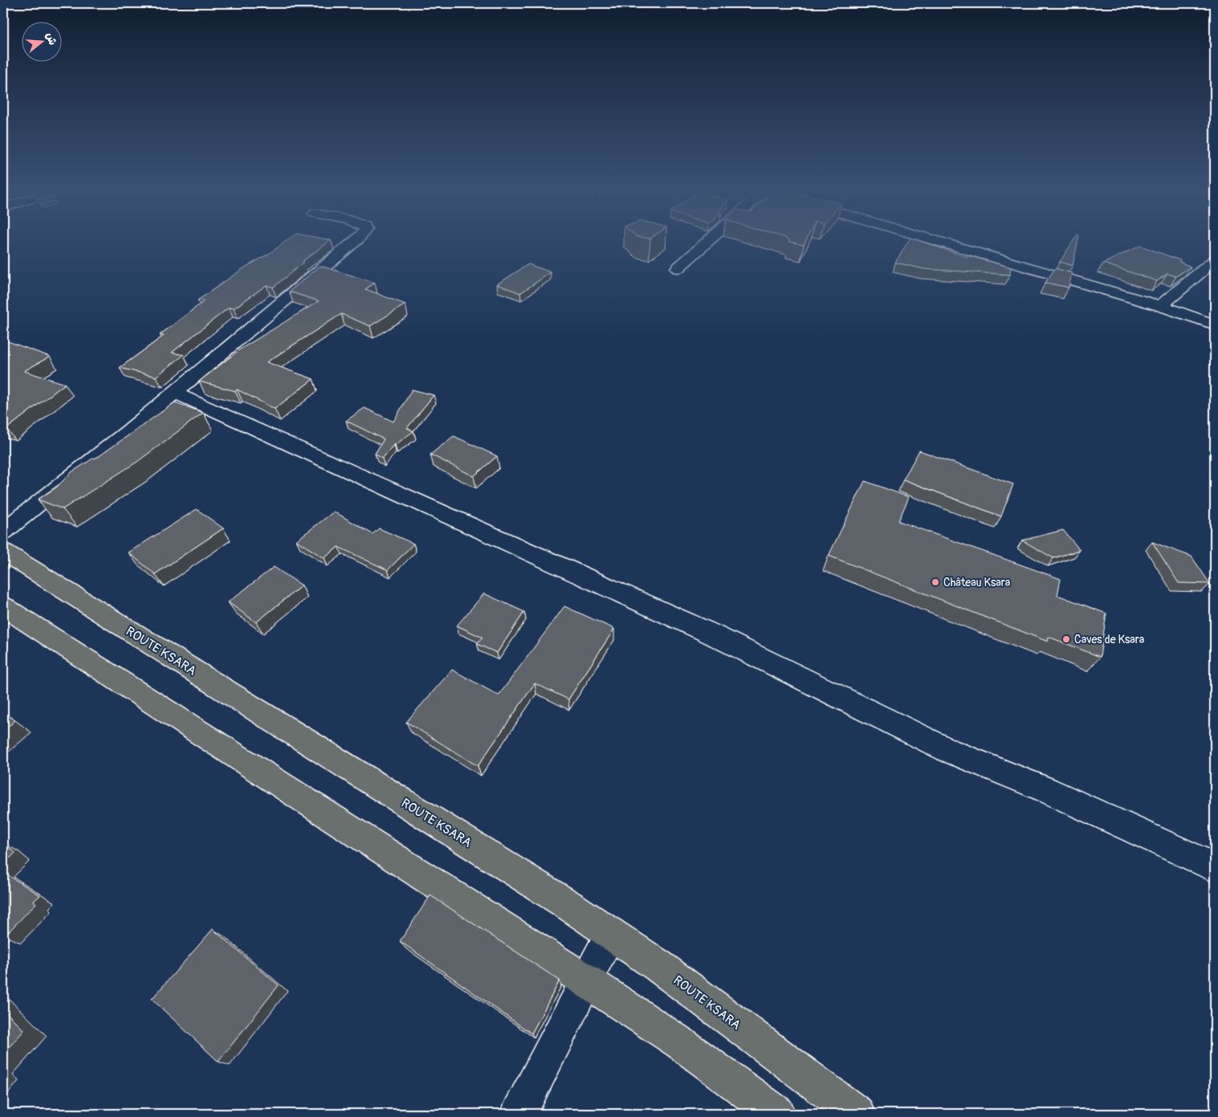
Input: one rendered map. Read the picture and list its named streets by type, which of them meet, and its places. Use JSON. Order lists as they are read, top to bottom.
{
  "streets": {
    "main road": ["ROUTE KSARA"]
  },
  "places": ["Château Ksara", "Caves de Ksara"],
  "north": "right"
}
